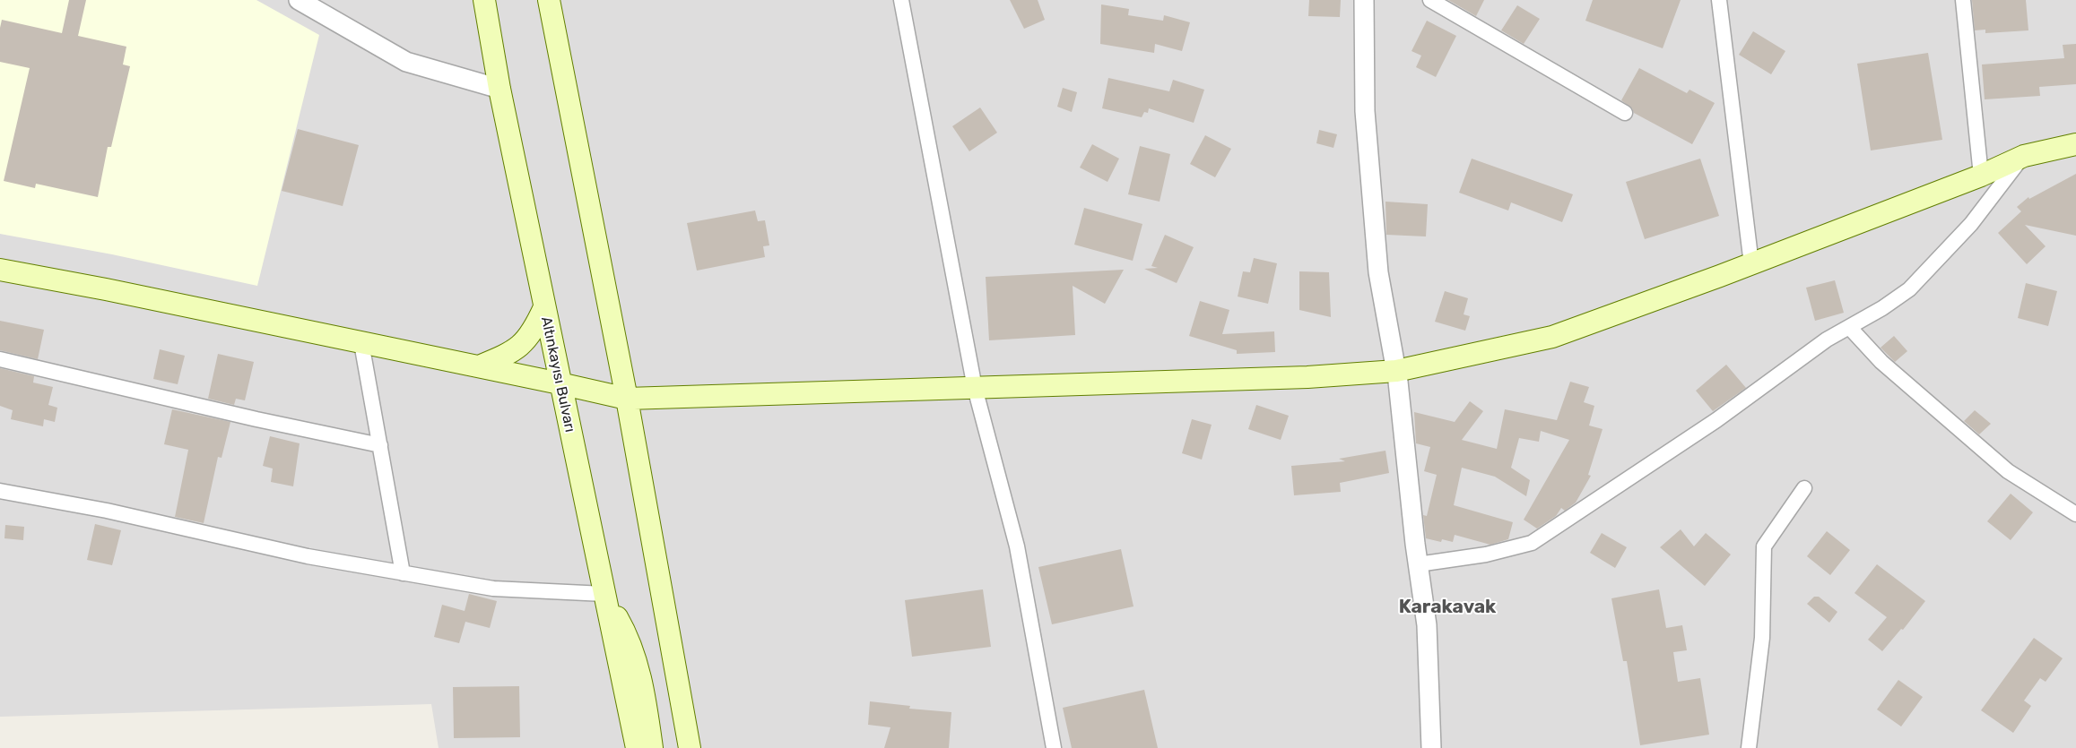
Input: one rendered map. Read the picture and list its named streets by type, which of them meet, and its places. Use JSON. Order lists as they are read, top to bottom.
{
  "streets": {
    "main road": ["Altınkayısı Bulvarı"]
  },
  "districts": ["Karakavak"]
}
